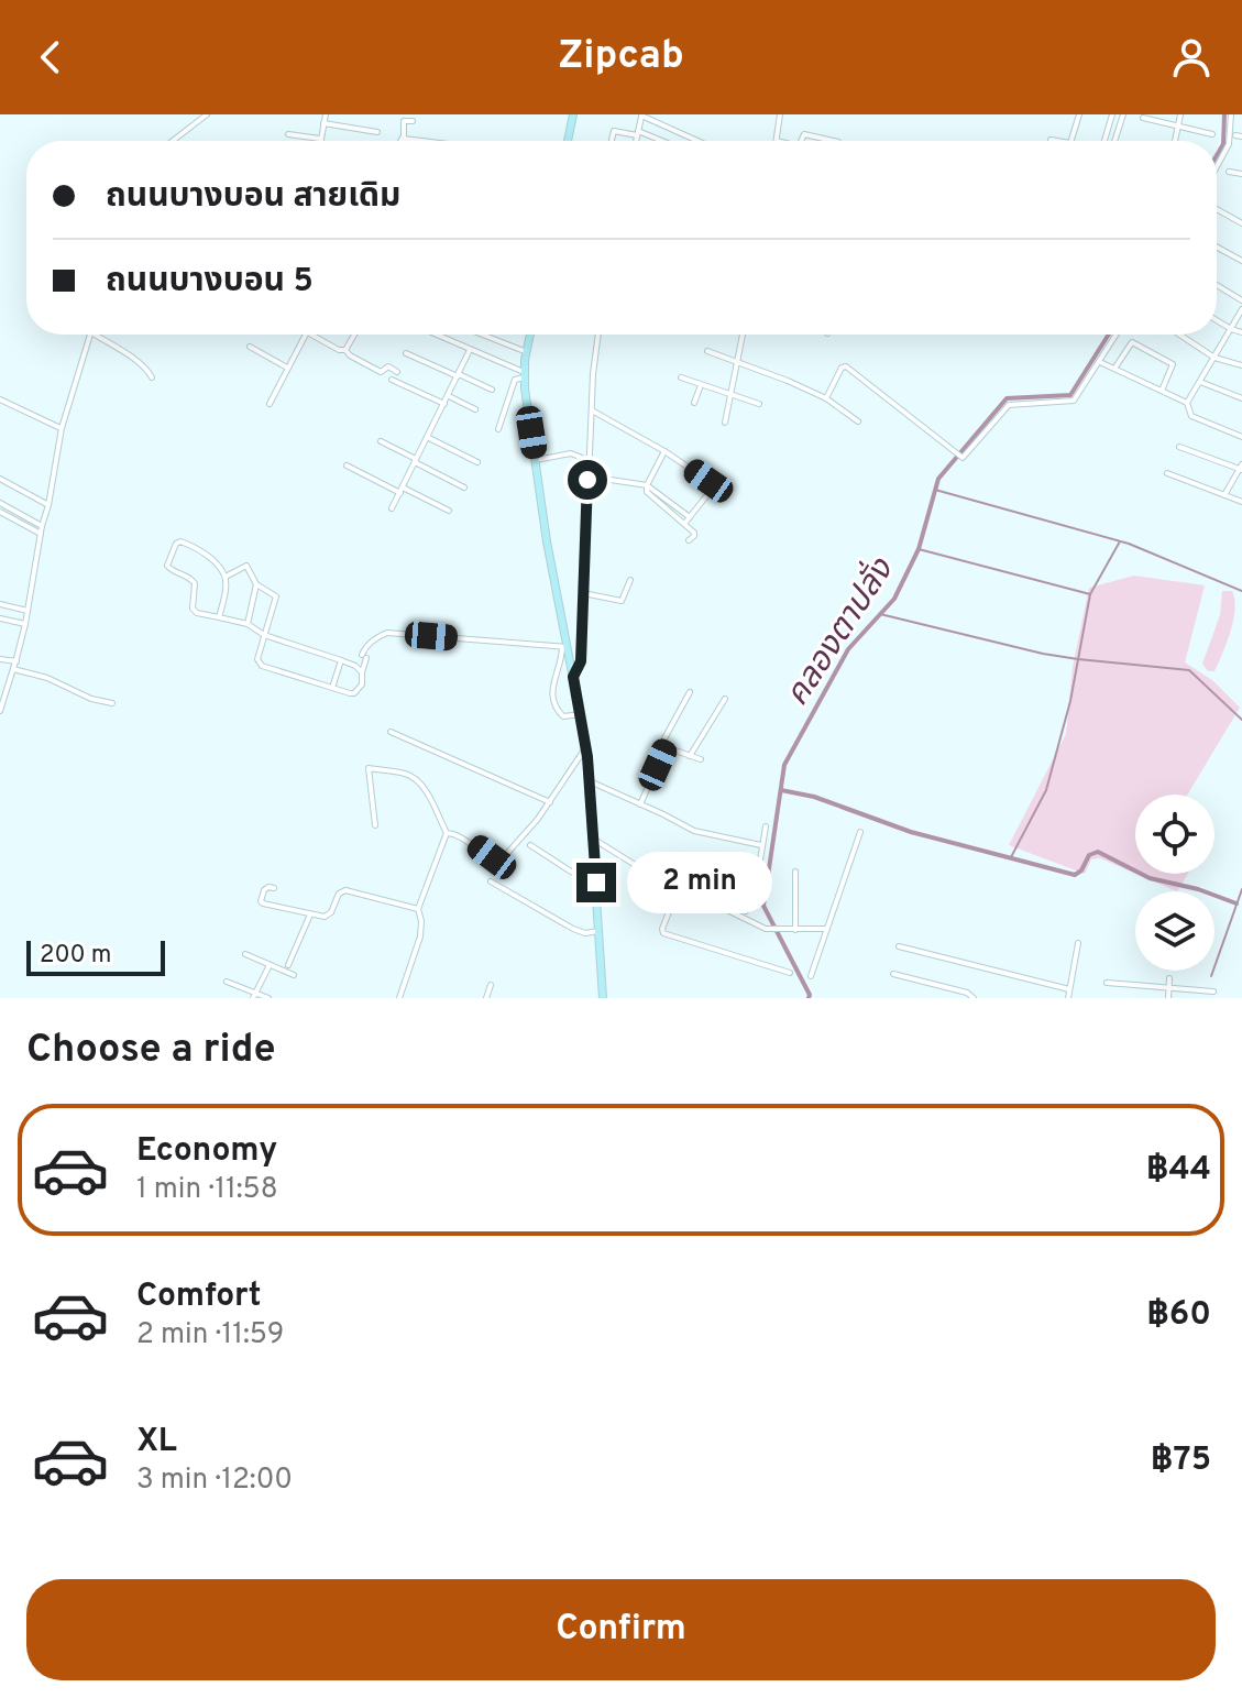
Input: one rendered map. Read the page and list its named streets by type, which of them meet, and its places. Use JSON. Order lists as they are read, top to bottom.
{
  "water": ["คลองตาปลั่ง"],
  "scale_bar": "200 m",
  "page": {
    "header": "Zipcab",
    "banner": ["ถนนบางบอน สายเดิม", "ถนนบางบอน 5"],
    "bubble": "2 min",
    "scale": "200 m",
    "heading": "Choose a ride",
    "list": [
      {
        "name": "Economy",
        "note": "1 min · 11:58",
        "value": "฿44"
      },
      {
        "name": "Comfort",
        "note": "2 min · 11:59",
        "value": "฿60"
      },
      {
        "name": "XL",
        "note": "3 min · 12:00",
        "value": "฿75"
      }
    ],
    "buttons": "Confirm"
  }
}
